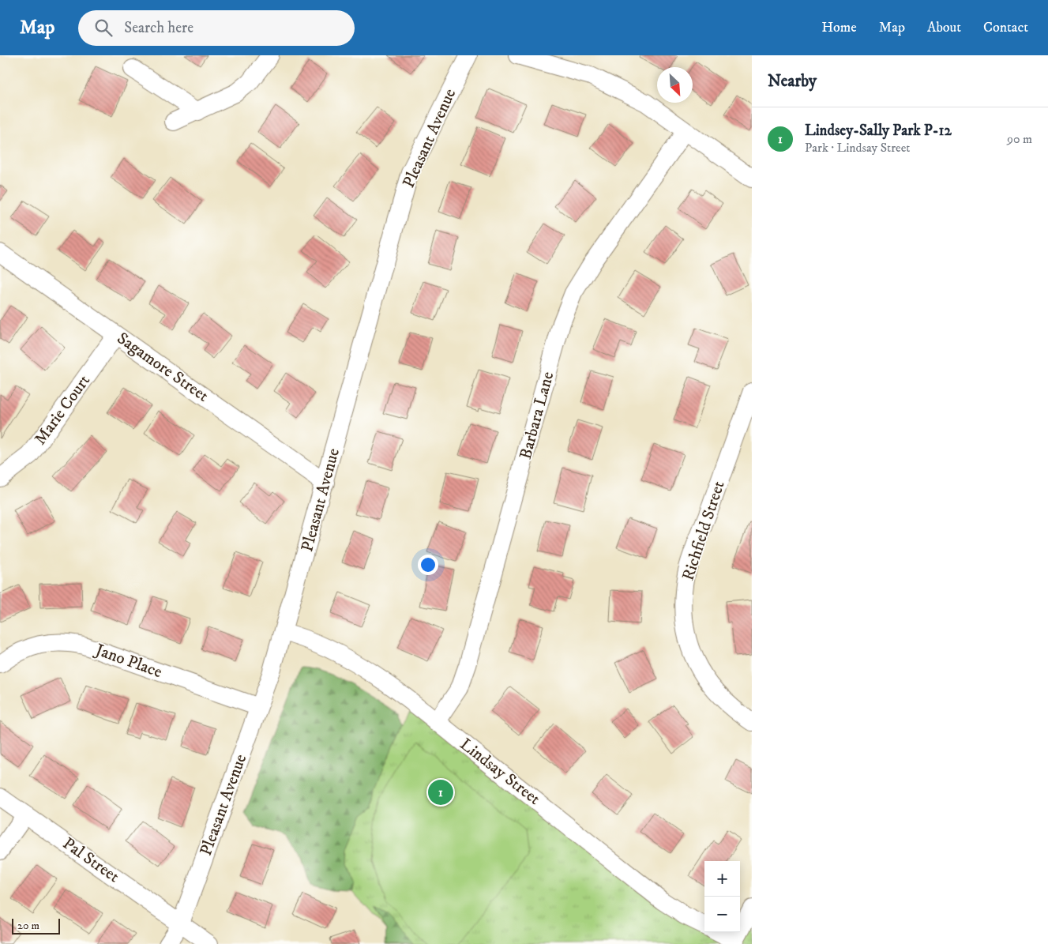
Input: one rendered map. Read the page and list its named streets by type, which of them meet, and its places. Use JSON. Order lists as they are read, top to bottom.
{
  "streets": {
    "street": [
      "Pleasant Avenue",
      "Sagamore Street",
      "Marie Court",
      "Barbara Lane",
      "Richfield Street",
      "Jano Place",
      "Lindsay Street",
      "Pal Street"
    ]
  },
  "crossings": [
    ["Pleasant Avenue", "Sagamore Street"],
    ["Pleasant Avenue", "Jano Place"],
    ["Pleasant Avenue", "Lindsay Street"],
    ["Pleasant Avenue", "Pal Street"],
    ["Sagamore Street", "Marie Court"],
    ["Barbara Lane", "Lindsay Street"]
  ],
  "scale_bar": "20 m",
  "north": "bottom right",
  "page": {
    "header": "Map",
    "search": "Search here",
    "nav": [
      "Home",
      "Map",
      "About",
      "Contact"
    ],
    "heading": "Nearby",
    "list": [
      {
        "mark": "1",
        "name": "Lindsey-Sally Park P-12",
        "note": "Park · Lindsay Street",
        "value": "90 m"
      }
    ],
    "pins": "1",
    "map_buttons": ["+", "−"],
    "scale": "20 m"
  }
}
